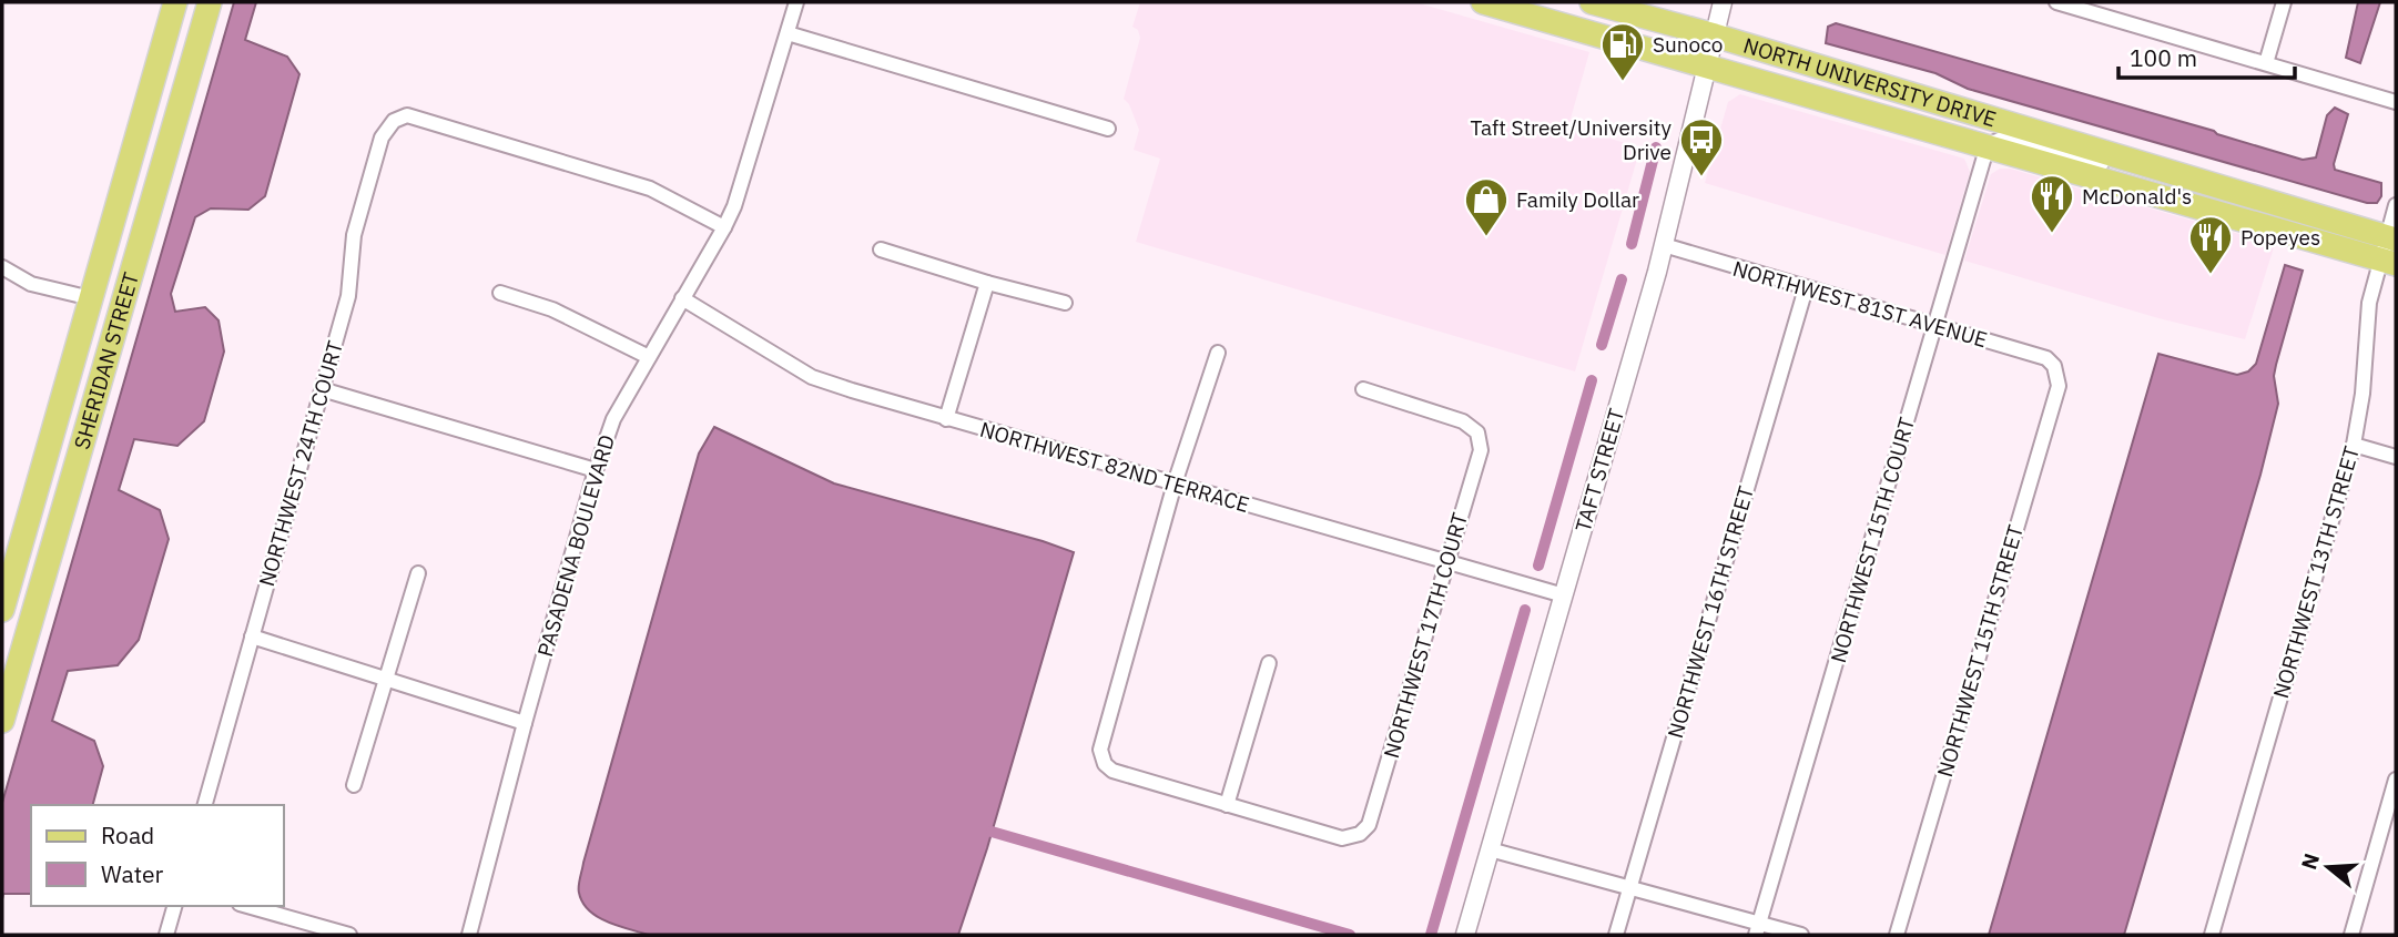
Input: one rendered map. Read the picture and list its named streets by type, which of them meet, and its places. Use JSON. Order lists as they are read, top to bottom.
{
  "streets": {
    "main road": ["NORTH UNIVERSITY DRIVE", "SHERIDAN STREET"],
    "street": [
      "NORTHWEST 81ST AVENUE",
      "NORTHWEST 24TH COURT",
      "NORTHWEST 82ND TERRACE",
      "TAFT STREET",
      "NORTHWEST 15TH COURT",
      "PASADENA BOULEVARD",
      "NORTHWEST 13TH STREET",
      "NORTHWEST 16TH STREET",
      "NORTHWEST 17TH COURT",
      "NORTHWEST 15TH STREET"
    ]
  },
  "crossings": [
    ["NORTH UNIVERSITY DRIVE", "TAFT STREET"],
    ["NORTH UNIVERSITY DRIVE", "NORTHWEST 15TH COURT"],
    ["NORTH UNIVERSITY DRIVE", "NORTHWEST 13TH STREET"],
    ["NORTHWEST 81ST AVENUE", "TAFT STREET"],
    ["NORTHWEST 81ST AVENUE", "NORTHWEST 15TH COURT"],
    ["NORTHWEST 81ST AVENUE", "NORTHWEST 16TH STREET"],
    ["NORTHWEST 81ST AVENUE", "NORTHWEST 15TH STREET"],
    ["NORTHWEST 24TH COURT", "PASADENA BOULEVARD"],
    ["NORTHWEST 82ND TERRACE", "TAFT STREET"],
    ["NORTHWEST 82ND TERRACE", "PASADENA BOULEVARD"],
    ["NORTHWEST 82ND TERRACE", "NORTHWEST 17TH COURT"]
  ],
  "places": {
    "fuel station": ["Sunoco"],
    "bus stop": ["Taft Street/University Drive"],
    "restaurant": ["McDonald's", "Popeyes"],
    "shop": ["Family Dollar"]
  },
  "legend": ["Road", "Water"],
  "scale_bar": "100 m",
  "north": "left"
}
